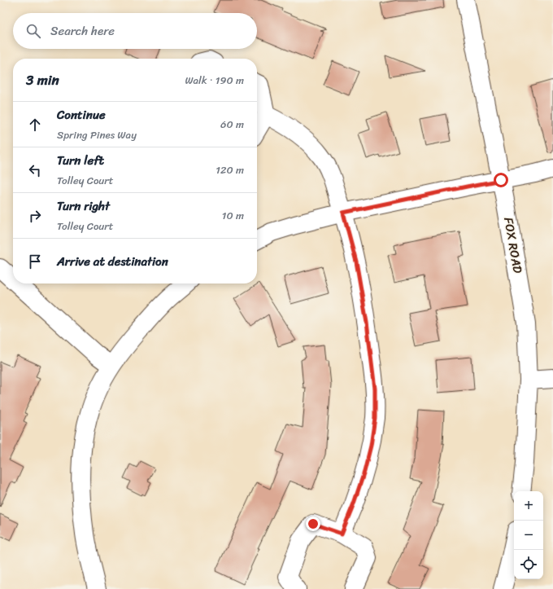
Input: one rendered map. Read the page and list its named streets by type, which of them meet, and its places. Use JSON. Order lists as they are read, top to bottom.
{
  "streets": {
    "street": ["FOX ROAD"]
  },
  "page": {
    "search": "Search here",
    "heading": ["3 min", "Walk · 190 m"],
    "list": [
      ["Continue", "Spring Pines Way", "60 m"],
      ["Turn left", "Tolley Court", "120 m"],
      ["Turn right", "Tolley Court", "10 m"],
      "Arrive at destination"
    ],
    "map_buttons": ["+", "−"]
  }
}
